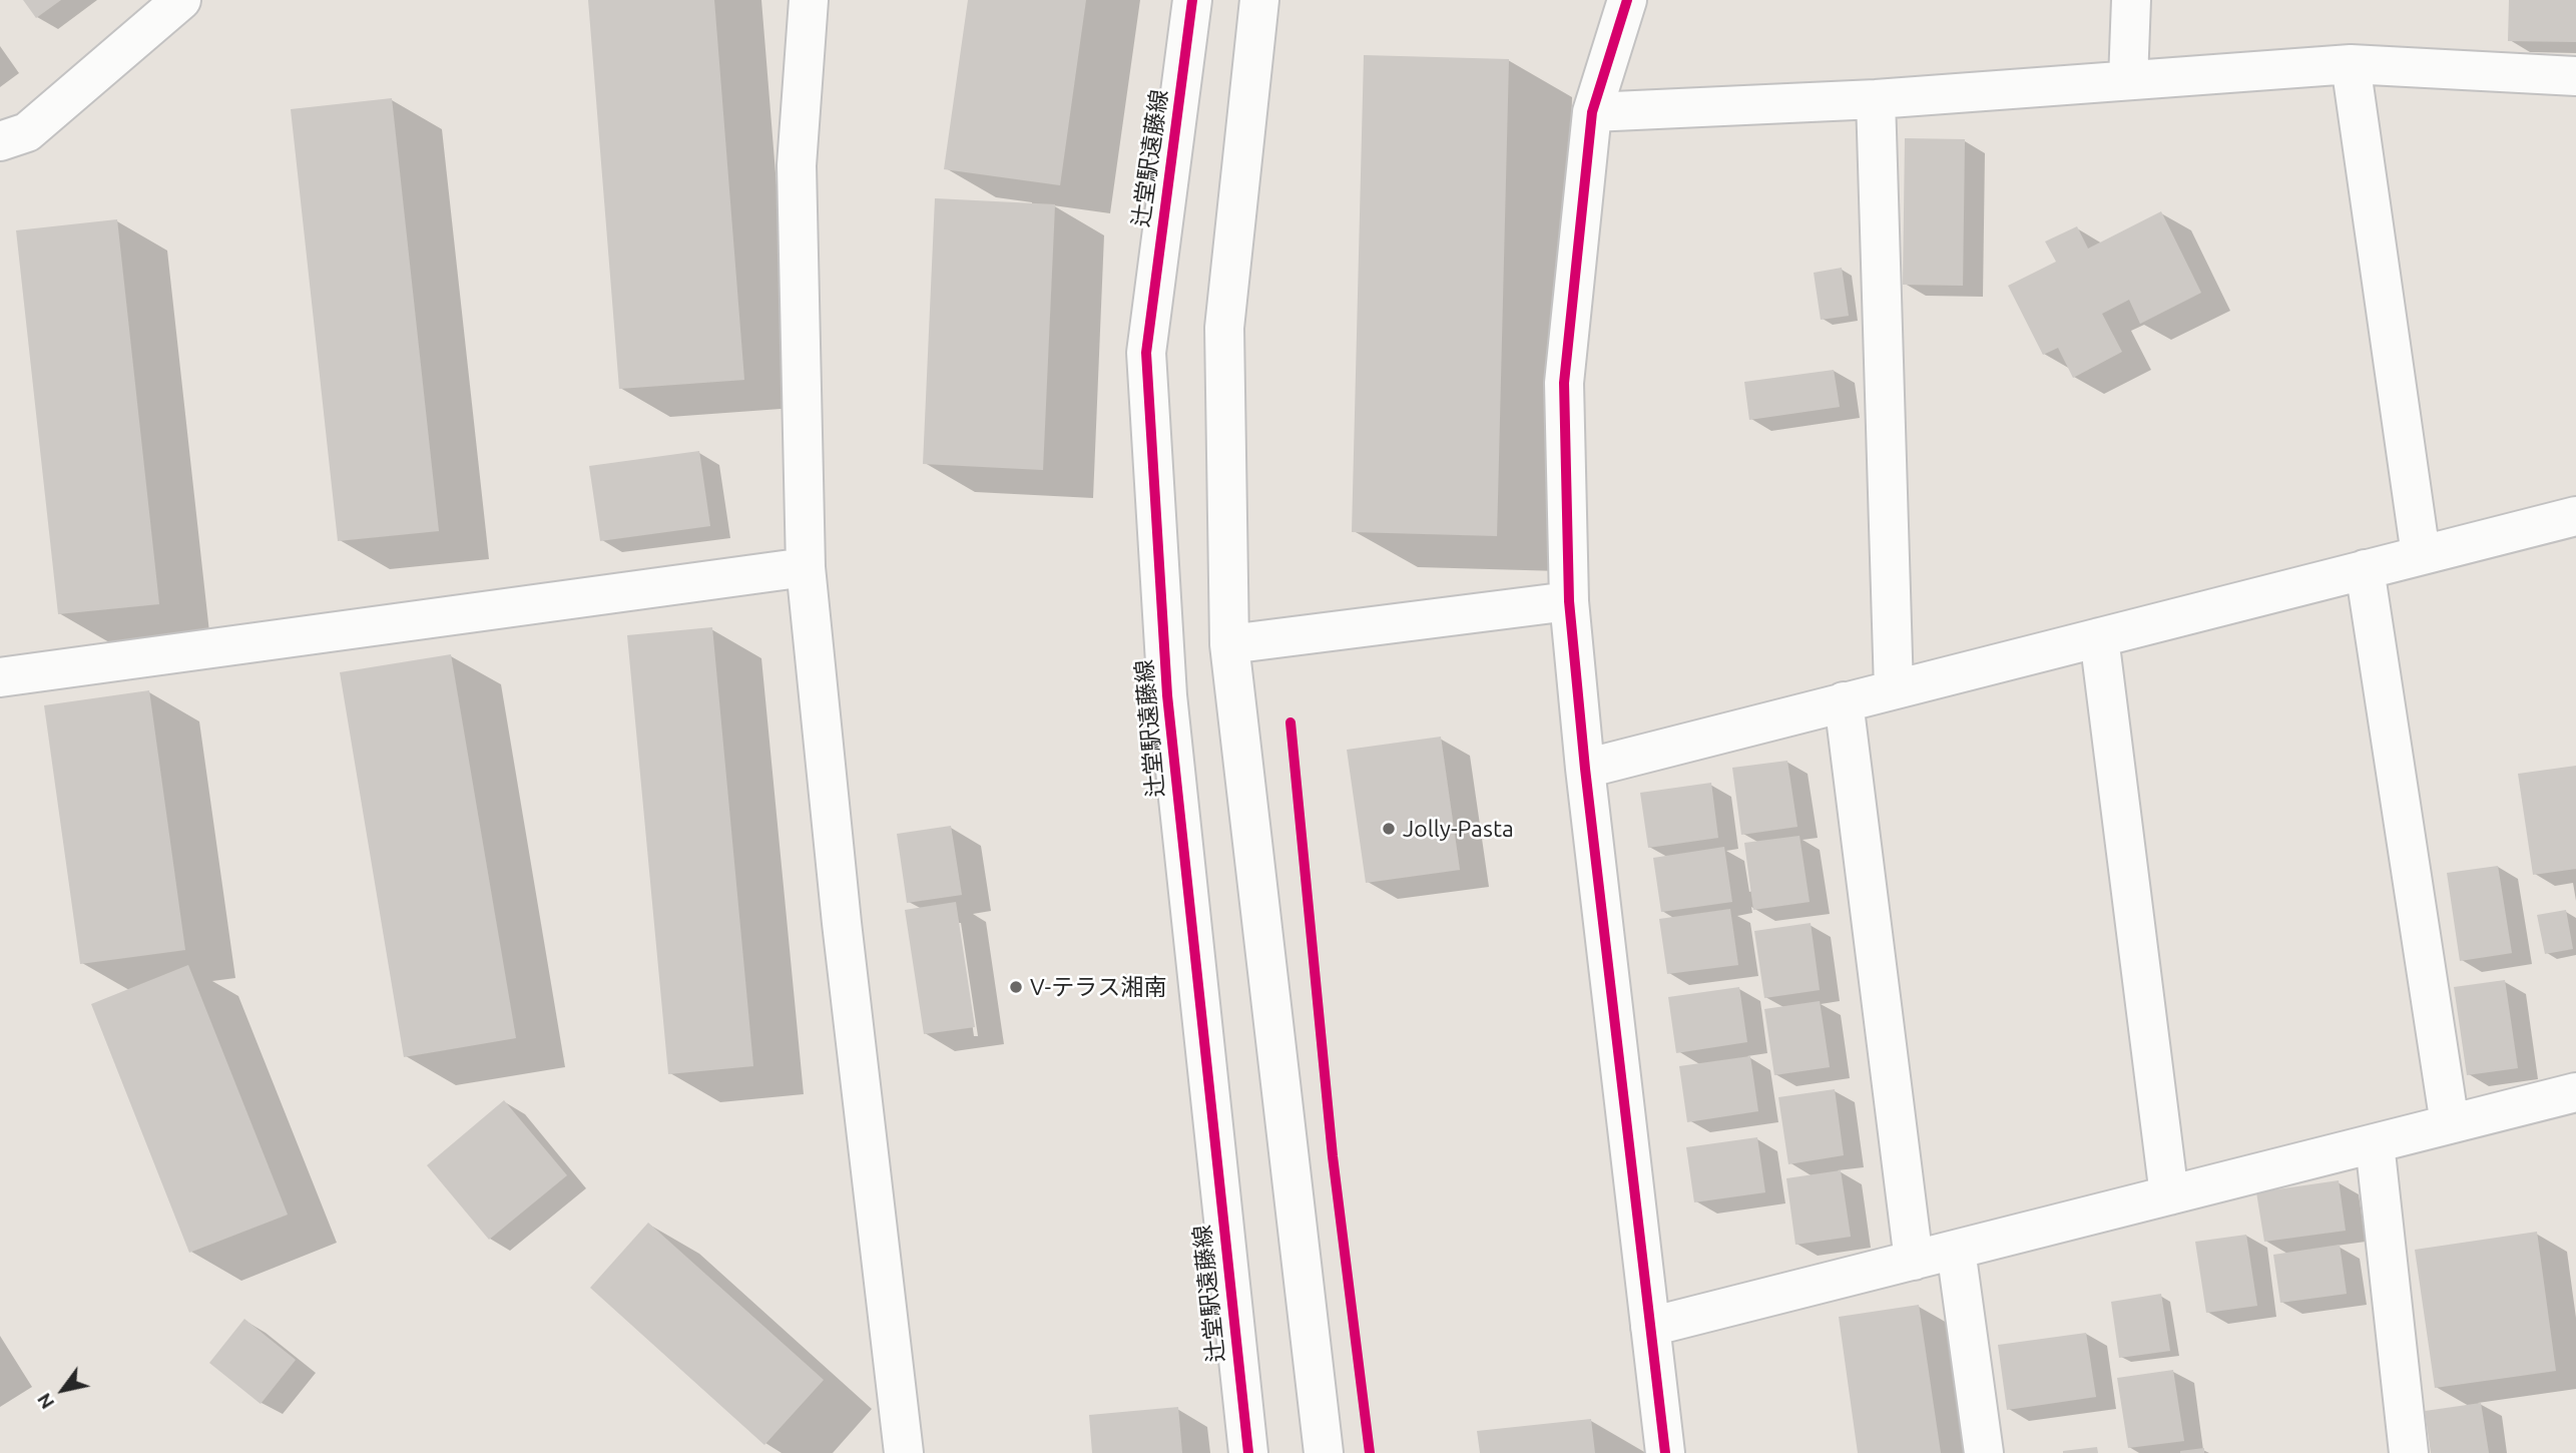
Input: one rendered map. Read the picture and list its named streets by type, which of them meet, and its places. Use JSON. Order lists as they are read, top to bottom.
{
  "streets": {
    "street": ["辻堂駅遠藤線"]
  },
  "places": ["Jolly-Pasta", "V-テラス湘南"],
  "north": "bottom left"
}
